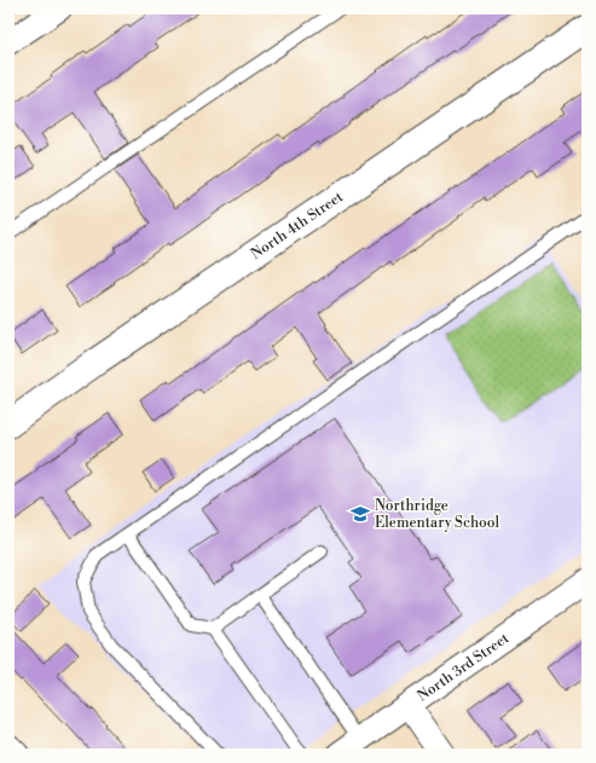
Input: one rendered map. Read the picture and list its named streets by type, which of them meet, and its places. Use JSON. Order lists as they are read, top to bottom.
{
  "streets": {
    "street": ["North 4th Street", "North 3rd Street"]
  },
  "places": {
    "school or university": ["Northridge Elementary School"]
  }
}
